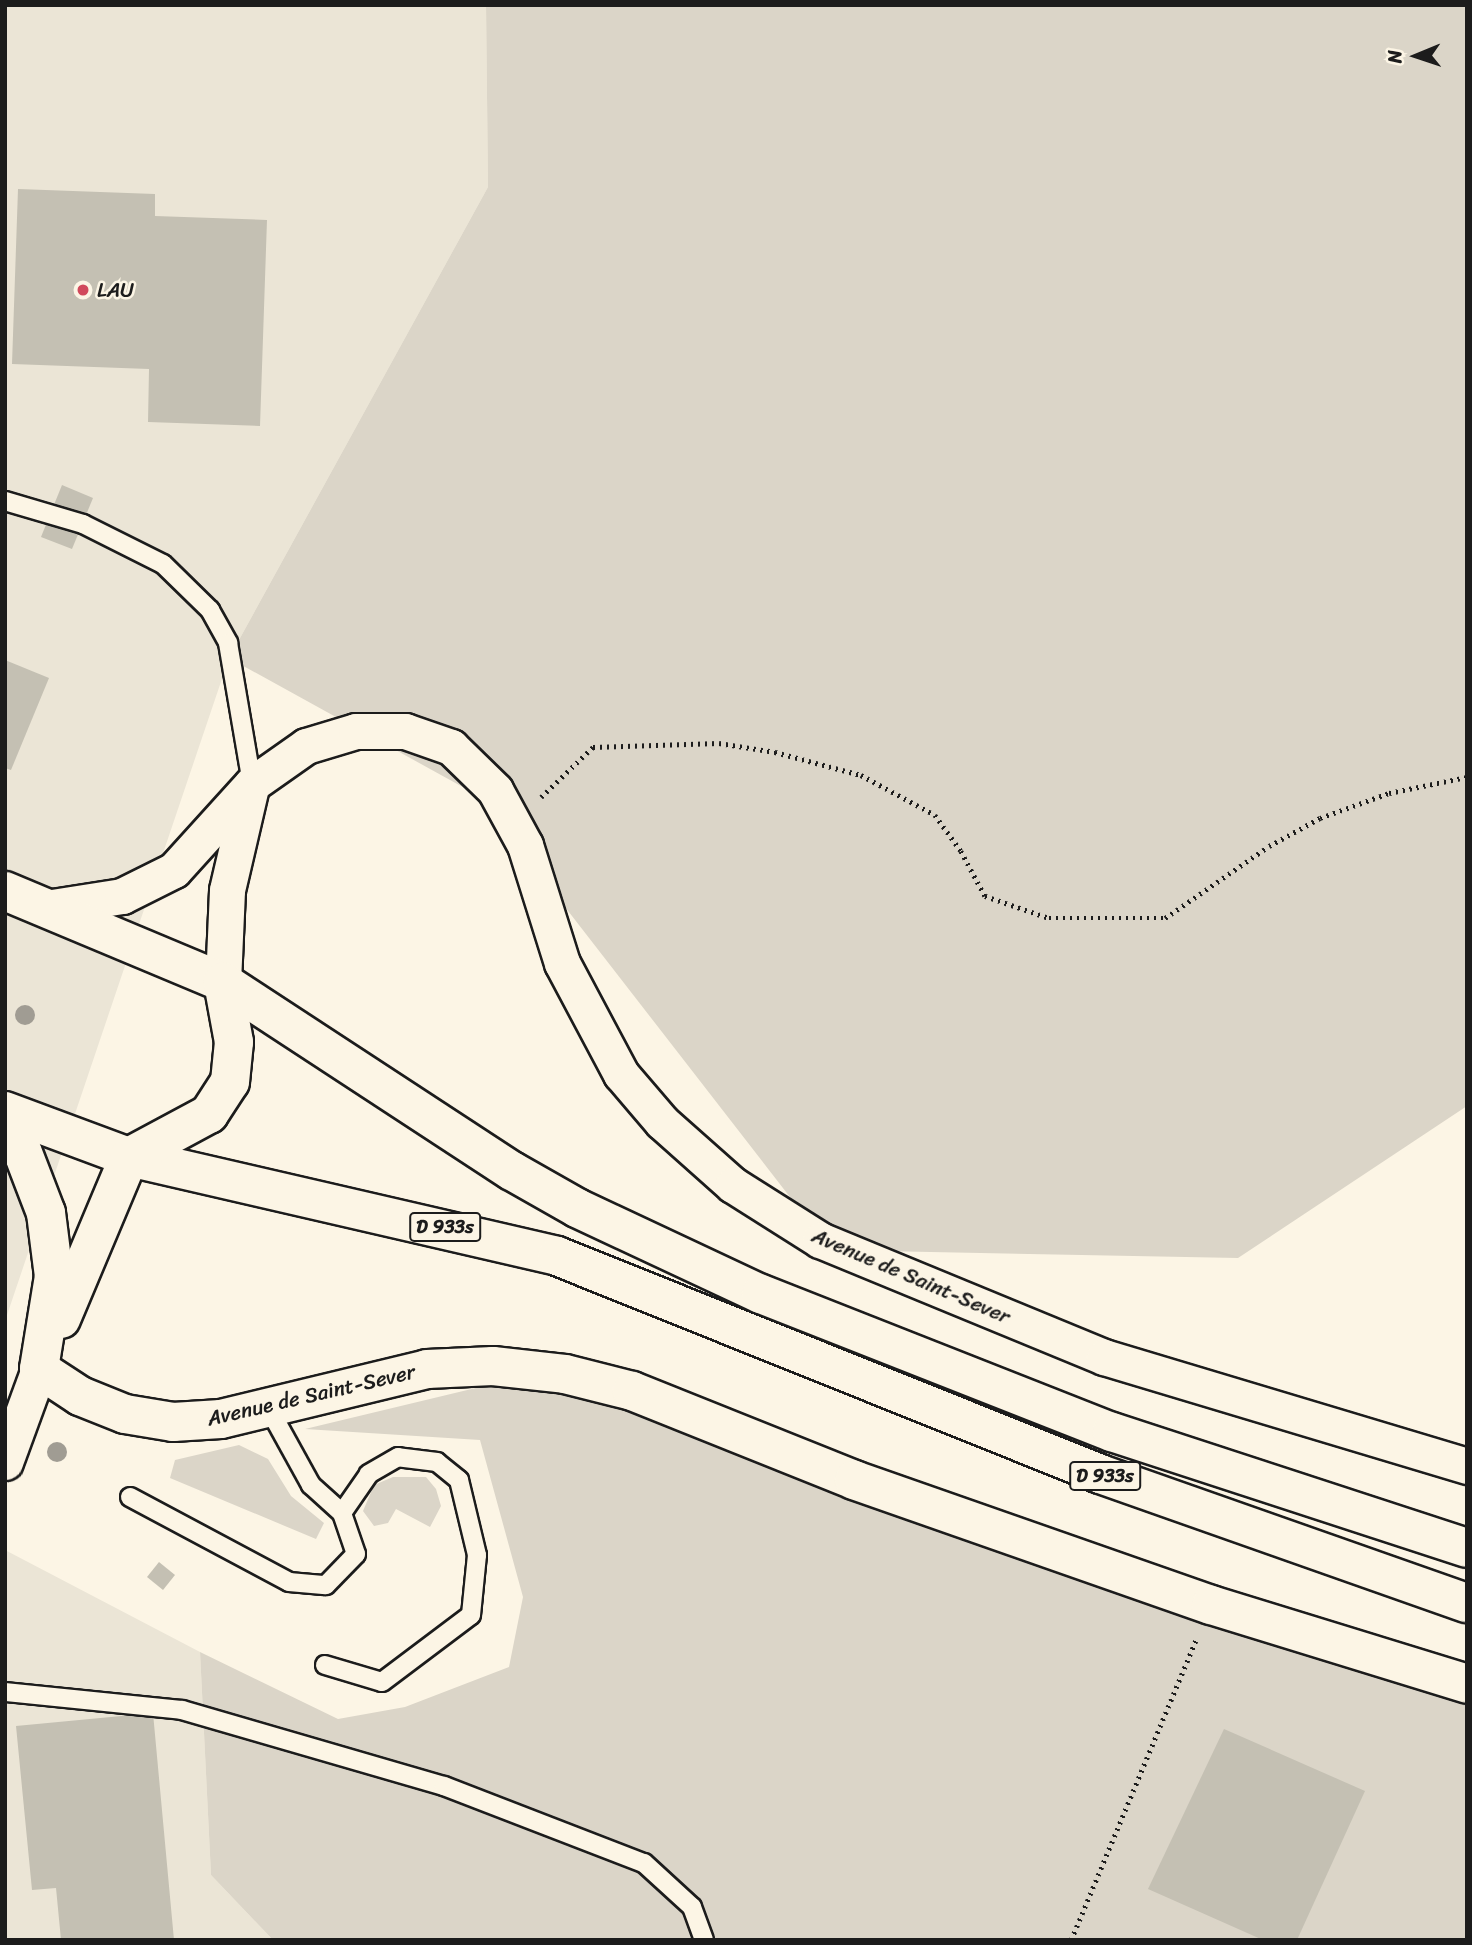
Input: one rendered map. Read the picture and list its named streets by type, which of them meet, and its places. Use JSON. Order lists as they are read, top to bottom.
{
  "streets": {
    "main road": ["D 933s", "Avenue de Saint-Sever"]
  },
  "crossings": [
    ["D 933s", "Avenue de Saint-Sever"]
  ],
  "places": ["LAU"],
  "north": "left"
}
